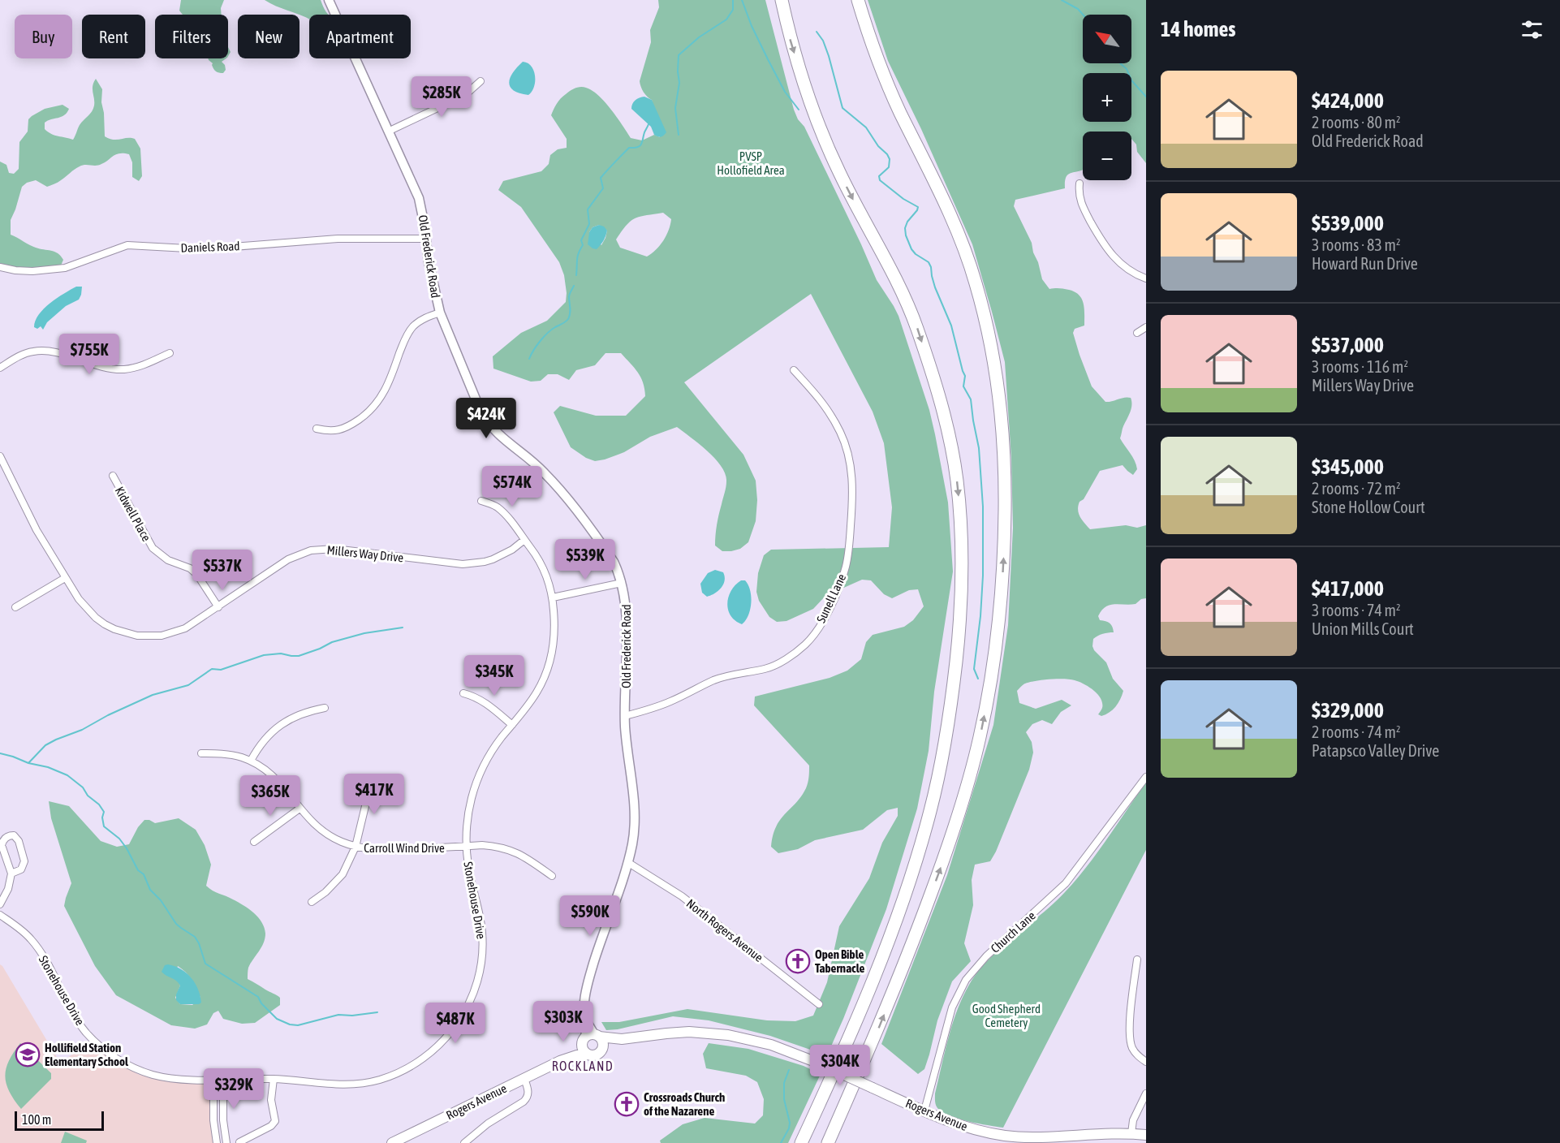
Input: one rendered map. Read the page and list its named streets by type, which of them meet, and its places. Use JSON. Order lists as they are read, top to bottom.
{
  "streets": {
    "main road": ["Rogers Avenue"],
    "street": [
      "Daniels Road",
      "Old Frederick Road",
      "Kidwell Place",
      "Millers Way Drive",
      "Sunell Lane",
      "Carroll Wind Drive",
      "Stonehouse Drive",
      "North Rogers Avenue",
      "Church Lane"
    ]
  },
  "crossings": [
    ["Daniels Road", "Old Frederick Road"],
    ["Old Frederick Road", "Sunell Lane"],
    ["Old Frederick Road", "North Rogers Avenue"],
    ["Old Frederick Road", "Rogers Avenue"],
    ["Kidwell Place", "Millers Way Drive"],
    ["Millers Way Drive", "Stonehouse Drive"],
    ["Carroll Wind Drive", "Stonehouse Drive"],
    ["Church Lane", "Rogers Avenue"]
  ],
  "districts": ["ROCKLAND"],
  "parks": ["PVSP Hollofield Area", "Good Shepherd Cemetery"],
  "places": {
    "church": ["Open Bible Tabernacle", "Crossroads Church of the Nazarene"],
    "school or university": ["Hollifield Station Elementary School"]
  },
  "scale_bar": "100 m",
  "north": "top left",
  "page": {
    "heading": "14 homes",
    "map_buttons": ["+", "−"],
    "chip": [
      "Buy",
      "Rent",
      "Filters",
      "New",
      "Apartment"
    ],
    "list": [
      {
        "name": "$424,000",
        "note": "2 rooms · 80 m² · Old Frederick Road"
      },
      {
        "name": "$539,000",
        "note": "3 rooms · 83 m² · Howard Run Drive"
      },
      {
        "name": "$537,000",
        "note": "3 rooms · 116 m² · Millers Way Drive"
      },
      {
        "name": "$345,000",
        "note": "2 rooms · 72 m² · Stone Hollow Court"
      },
      {
        "name": "$417,000",
        "note": "3 rooms · 74 m² · Union Mills Court"
      },
      {
        "name": "$329,000",
        "note": "2 rooms · 74 m² · Patapsco Valley Drive"
      }
    ],
    "price": [
      "$285K",
      "$755K",
      "$424K",
      "$574K",
      "$539K",
      "$537K",
      "$345K",
      "$417K",
      "$365K",
      "$590K",
      "$303K",
      "$487K",
      "$304K",
      "$329K"
    ],
    "scale": "100 m"
  }
}
